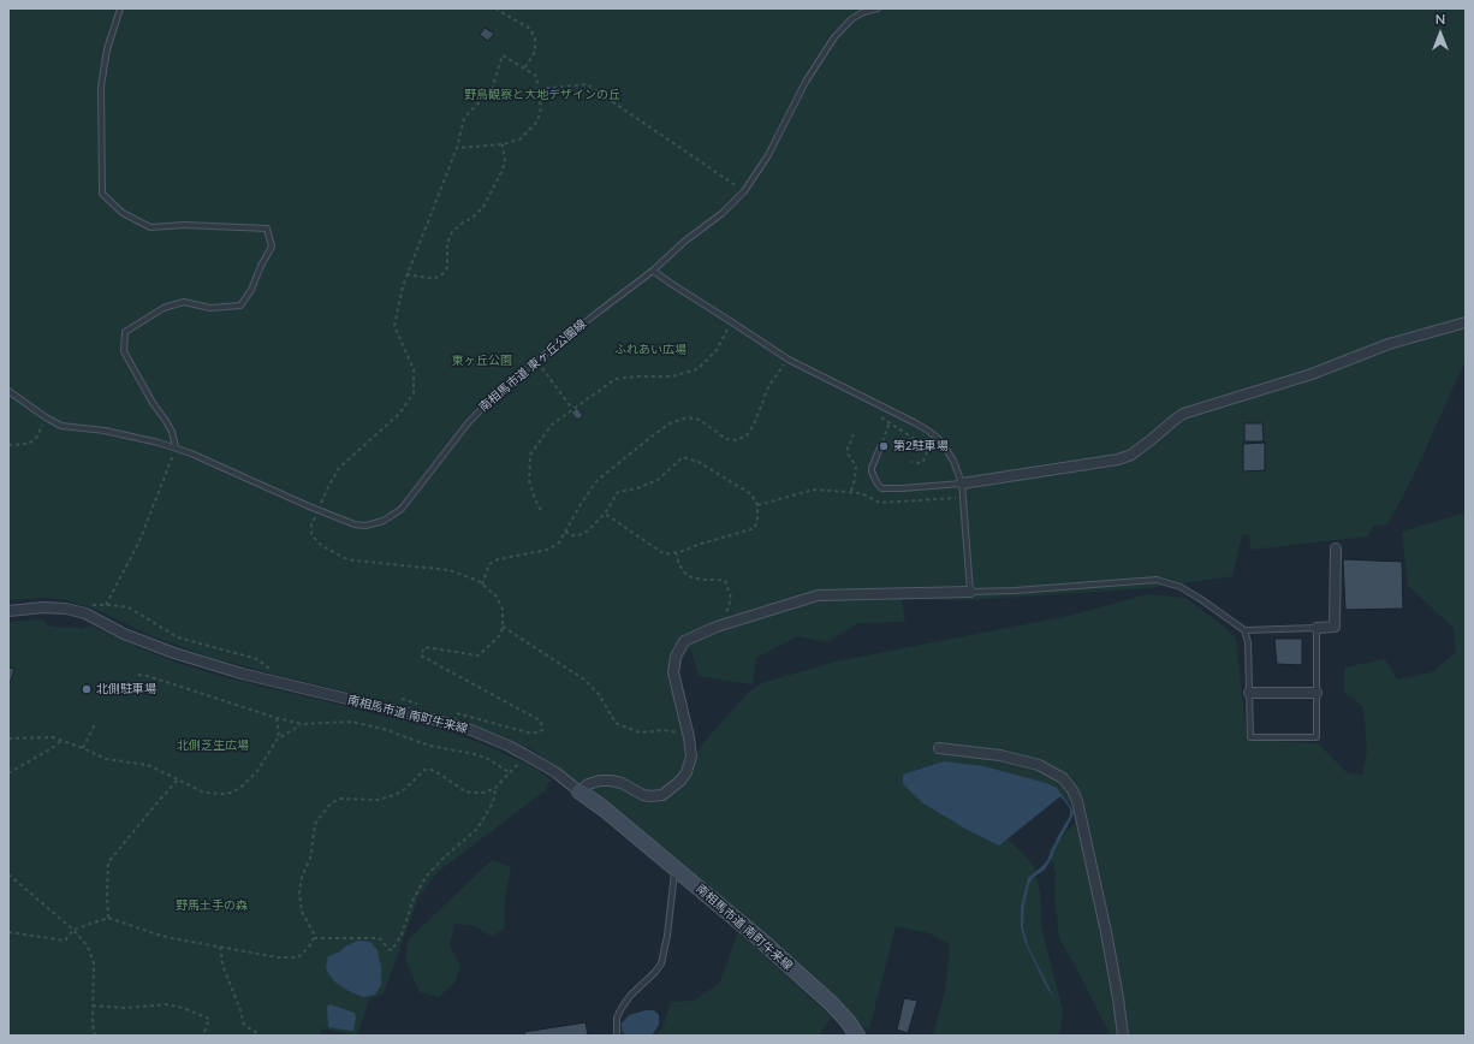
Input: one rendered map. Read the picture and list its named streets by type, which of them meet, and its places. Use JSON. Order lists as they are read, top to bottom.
{
  "streets": {
    "street": ["南相馬市道 南町牛来線"],
    "lane": ["南相馬市道 東ヶ丘公園線"]
  },
  "parks": [
    "野鳥観察と大地デザインの丘",
    "ふれあい広場",
    "東ヶ丘公園",
    "北側芝生広場",
    "野馬土手の森"
  ],
  "places": ["第2駐車場", "北側駐車場"],
  "north": "top"
}
